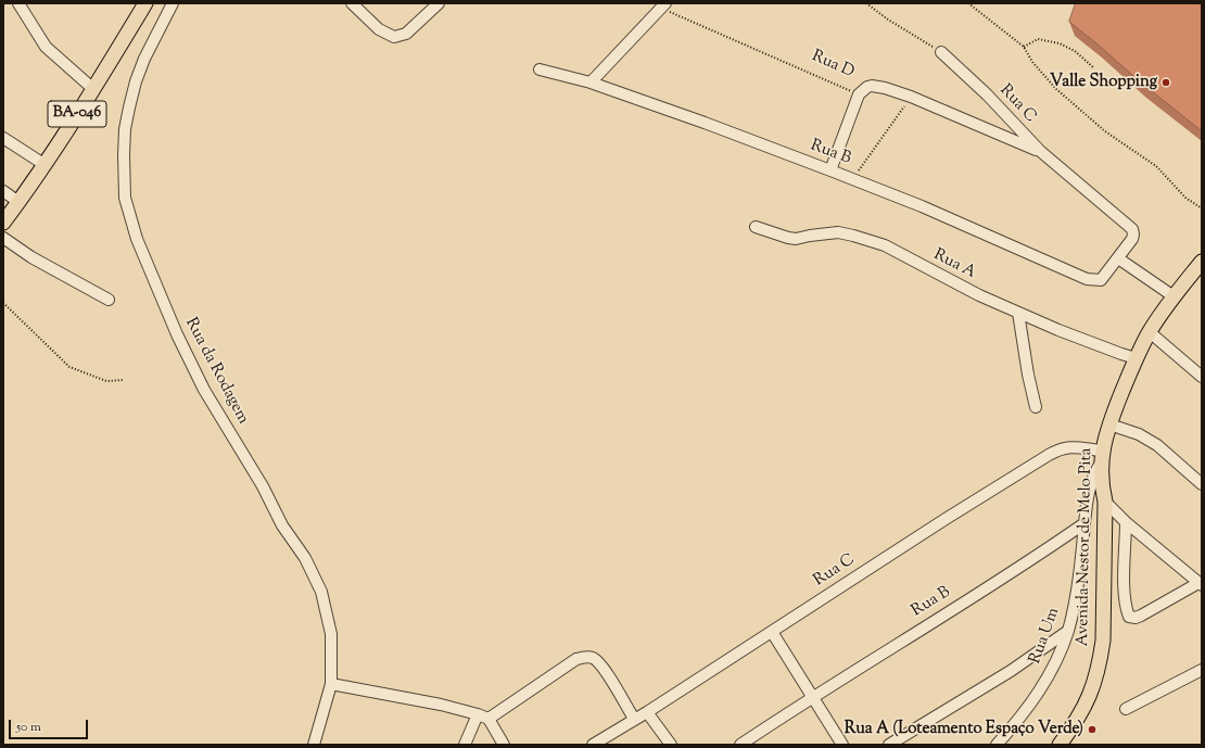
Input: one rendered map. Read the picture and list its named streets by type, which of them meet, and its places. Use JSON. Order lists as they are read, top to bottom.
{
  "streets": {
    "main road": ["BA-046", "Avenida Nestor de Melo Pita"],
    "street": [
      "Rua D",
      "Rua C",
      "Rua B",
      "Rua A",
      "Rua da Rodagem",
      "Rua Um"
    ]
  },
  "crossings": [
    ["Rua D", "Rua C"],
    ["Rua C", "Rua B"],
    ["Rua C", "Avenida Nestor de Melo Pita"],
    ["Rua B", "Rua Um"],
    ["Rua A", "Avenida Nestor de Melo Pita"]
  ],
  "places": ["Valle Shopping", "Rua A (Loteamento Espaço Verde)"],
  "scale_bar": "50 m"
}
